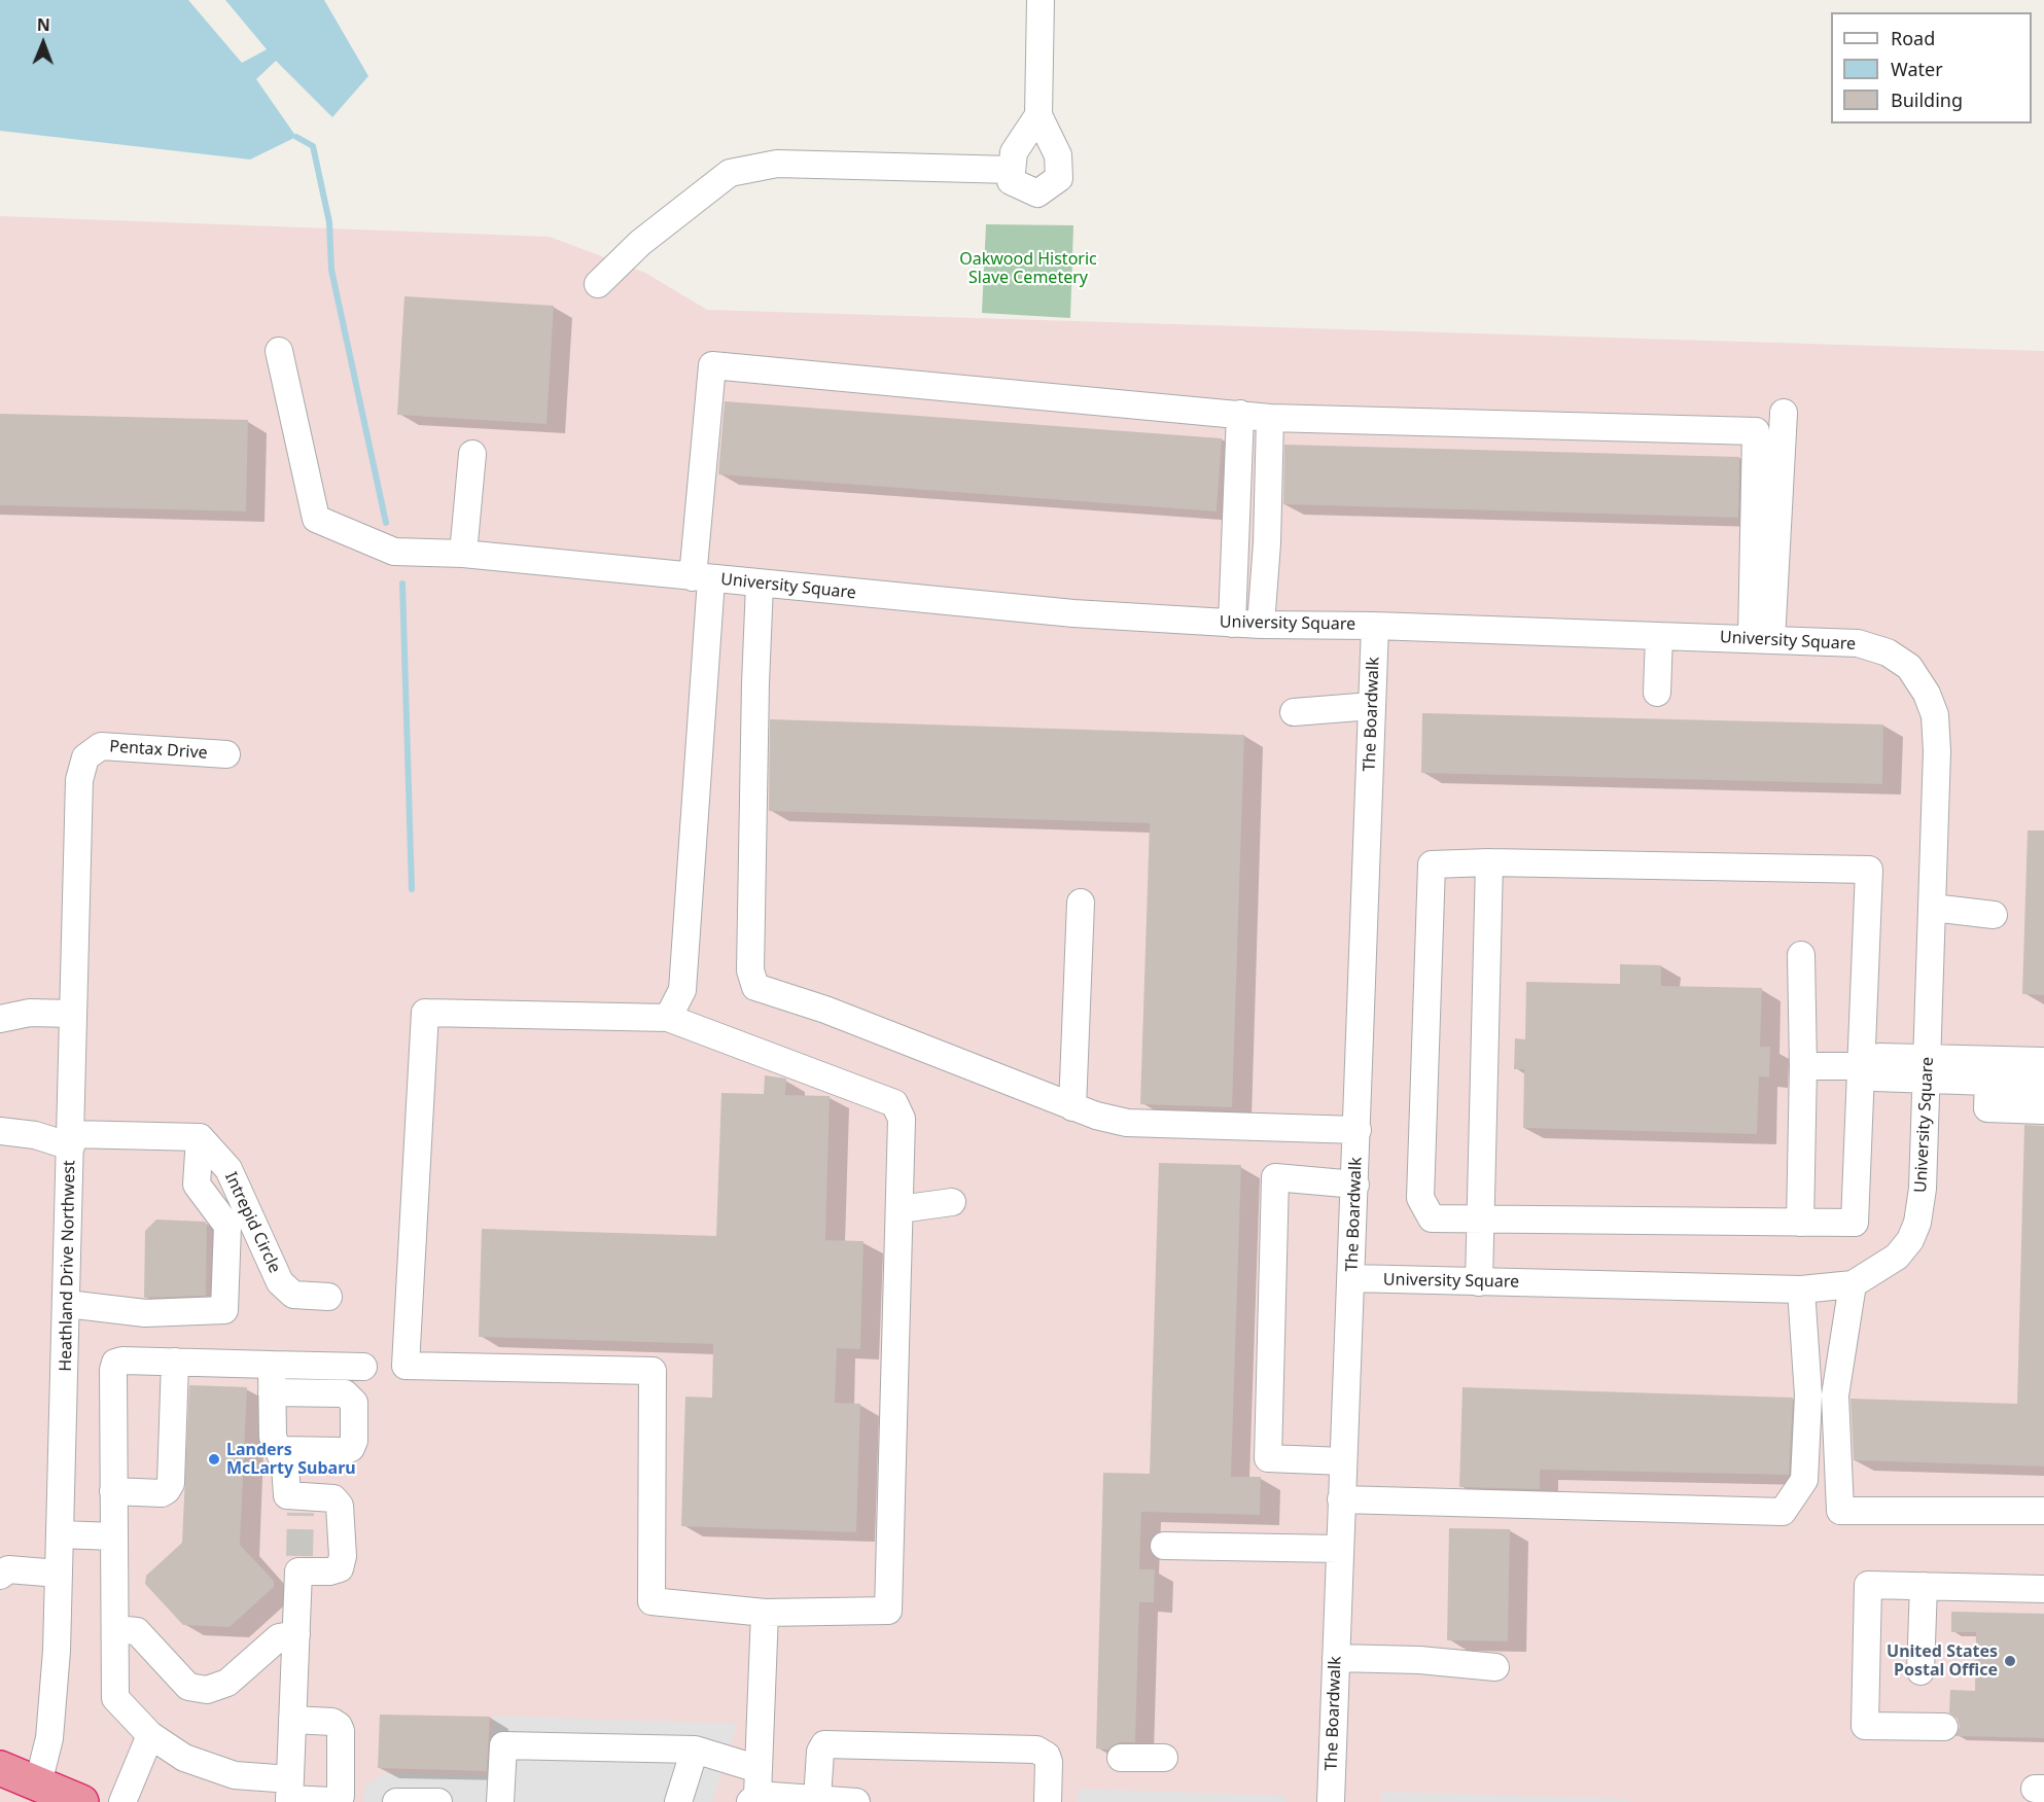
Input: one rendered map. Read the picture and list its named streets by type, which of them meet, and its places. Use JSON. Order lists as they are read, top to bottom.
{
  "streets": {
    "street": [
      "University Square",
      "The Boardwalk",
      "Pentax Drive",
      "Intrepid Circle",
      "Heathland Drive Northwest"
    ]
  },
  "crossings": [
    ["University Square", "The Boardwalk"],
    ["Pentax Drive", "Heathland Drive Northwest"]
  ],
  "parks": ["Oakwood Historic Slave Cemetery"],
  "places": ["Landers McLarty Subaru", "United States Postal Office"],
  "legend": ["Road", "Water", "Building"],
  "north": "top"
}
